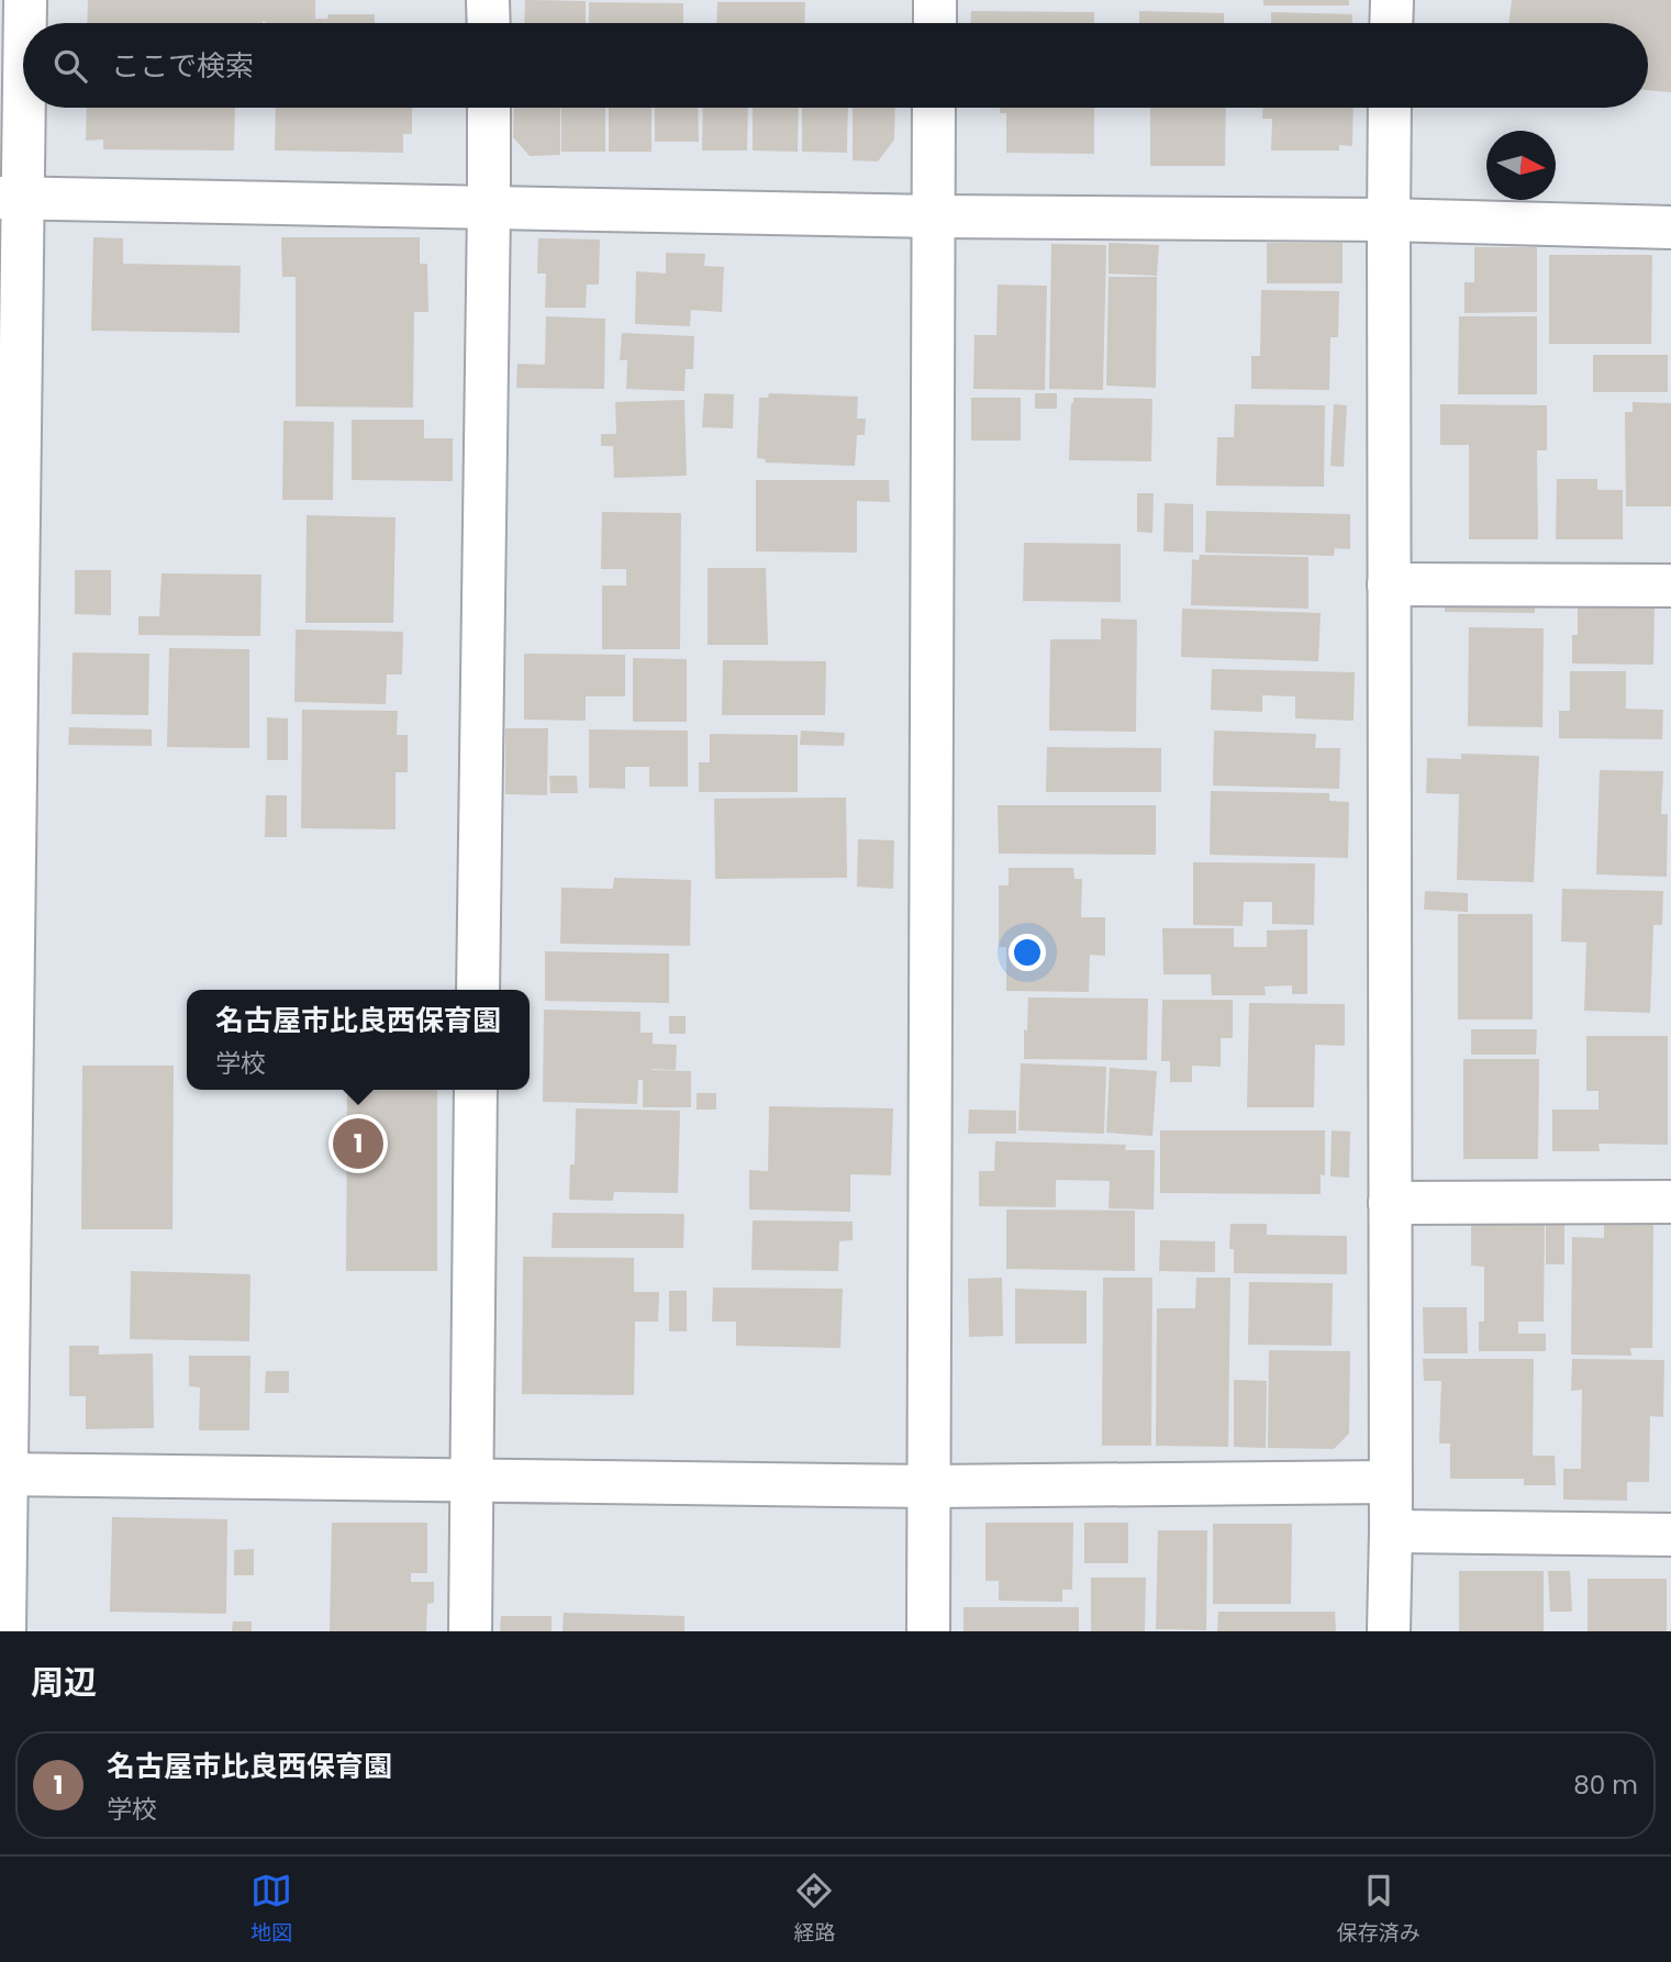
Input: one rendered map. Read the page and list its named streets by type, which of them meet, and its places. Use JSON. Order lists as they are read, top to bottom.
{
  "north": "right",
  "page": {
    "search": "ここで検索",
    "popup": ["名古屋市比良西保育園", "学校"],
    "pins": "1",
    "heading": "周辺",
    "list": [
      {
        "mark": "1",
        "name": "名古屋市比良西保育園",
        "note": "学校",
        "value": "80 m"
      }
    ],
    "nav": ["地図", "経路", "保存済み"]
  }
}
